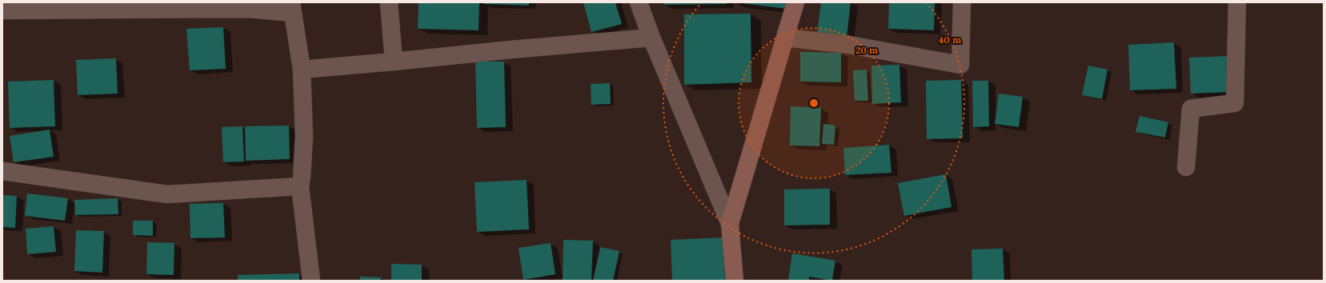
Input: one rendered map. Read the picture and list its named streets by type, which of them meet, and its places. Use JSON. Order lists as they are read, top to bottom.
{
  "rings": ["40 m", "20 m"]
}
